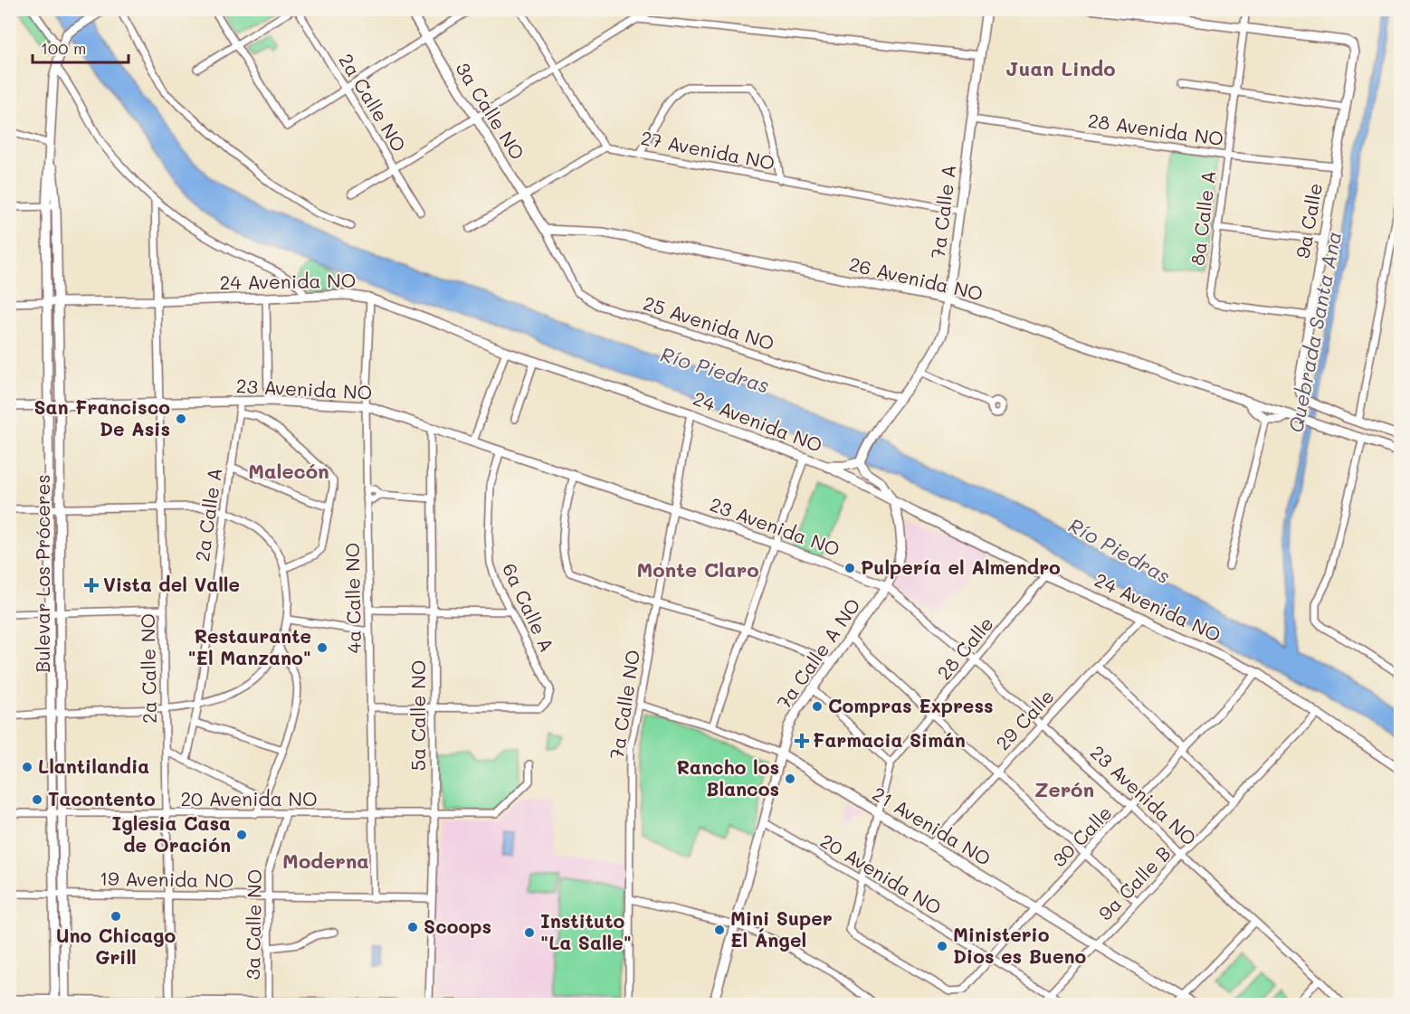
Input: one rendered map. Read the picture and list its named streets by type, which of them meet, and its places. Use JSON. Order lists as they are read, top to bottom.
{
  "streets": {
    "street": [
      "2a Calle NO",
      "3a Calle NO",
      "28 Avenida NO",
      "27 Avenida NO",
      "7a Calle A",
      "8a Calle A",
      "9a Calle",
      "26 Avenida NO",
      "24 Avenida NO",
      "25 Avenida NO",
      "23 Avenida NO",
      "2a Calle A",
      "Bulevar Los Próceres",
      "4a Calle NO",
      "6a Calle A",
      "28 Calle",
      "7a Calle A NO",
      "7a Calle NO",
      "5a Calle NO",
      "29 Calle",
      "20 Avenida NO",
      "21 Avenida NO",
      "30 Calle",
      "19 Avenida NO",
      "9a Calle B"
    ]
  },
  "crossings": [
    ["2a Calle NO", "24 Avenida NO"],
    ["2a Calle NO", "23 Avenida NO"],
    ["2a Calle NO", "20 Avenida NO"],
    ["2a Calle NO", "19 Avenida NO"],
    ["3a Calle NO", "26 Avenida NO"],
    ["3a Calle NO", "25 Avenida NO"],
    ["3a Calle NO", "20 Avenida NO"],
    ["3a Calle NO", "19 Avenida NO"],
    ["28 Avenida NO", "7a Calle A"],
    ["28 Avenida NO", "8a Calle A"],
    ["28 Avenida NO", "9a Calle"],
    ["27 Avenida NO", "7a Calle A"],
    ["7a Calle A", "26 Avenida NO"],
    ["7a Calle A", "25 Avenida NO"],
    ["7a Calle A", "7a Calle A NO"],
    ["8a Calle A", "9a Calle"],
    ["26 Avenida NO", "25 Avenida NO"],
    ["24 Avenida NO", "Bulevar Los Próceres"],
    ["24 Avenida NO", "4a Calle NO"],
    ["24 Avenida NO", "28 Calle"],
    ["24 Avenida NO", "7a Calle A NO"],
    ["24 Avenida NO", "7a Calle NO"],
    ["24 Avenida NO", "29 Calle"],
    ["24 Avenida NO", "30 Calle"],
    ["24 Avenida NO", "9a Calle B"],
    ["23 Avenida NO", "2a Calle A"],
    ["23 Avenida NO", "Bulevar Los Próceres"],
    ["23 Avenida NO", "4a Calle NO"],
    ["23 Avenida NO", "6a Calle A"],
    ["23 Avenida NO", "28 Calle"],
    ["23 Avenida NO", "7a Calle A NO"],
    ["23 Avenida NO", "7a Calle NO"],
    ["23 Avenida NO", "5a Calle NO"],
    ["23 Avenida NO", "29 Calle"],
    ["23 Avenida NO", "30 Calle"],
    ["23 Avenida NO", "9a Calle B"],
    ["Bulevar Los Próceres", "20 Avenida NO"],
    ["Bulevar Los Próceres", "19 Avenida NO"],
    ["4a Calle NO", "20 Avenida NO"],
    ["4a Calle NO", "19 Avenida NO"],
    ["6a Calle A", "5a Calle NO"],
    ["28 Calle", "20 Avenida NO"],
    ["28 Calle", "21 Avenida NO"],
    ["28 Calle", "30 Calle"],
    ["7a Calle A NO", "20 Avenida NO"],
    ["7a Calle A NO", "21 Avenida NO"],
    ["7a Calle NO", "21 Avenida NO"],
    ["5a Calle NO", "20 Avenida NO"],
    ["5a Calle NO", "19 Avenida NO"],
    ["29 Calle", "21 Avenida NO"],
    ["20 Avenida NO", "30 Calle"],
    ["20 Avenida NO", "9a Calle B"],
    ["21 Avenida NO", "30 Calle"],
    ["21 Avenida NO", "9a Calle B"]
  ],
  "districts": [
    "Juan Lindo",
    "Malecón",
    "Monte Claro",
    "Zerón",
    "Moderna"
  ],
  "water": ["Quebrada Santa Ana", "Río Piedras"],
  "places": {
    "other": [
      "San Francisco De Asis",
      "Pulpería el Almendro",
      "Restaurante \"El Manzano\"",
      "Compras Express",
      "Llantilandia",
      "Rancho los Blancos",
      "Tacontento",
      "Iglesia Casa de Oración",
      "Uno Chicago Grill",
      "Scoops",
      "Mini Super El Ángel",
      "Instituto \"La Salle\"",
      "Ministerio Dios es Bueno"
    ],
    "health": ["Vista del Valle", "Farmacia Simán"]
  },
  "scale_bar": "100 m"
}
